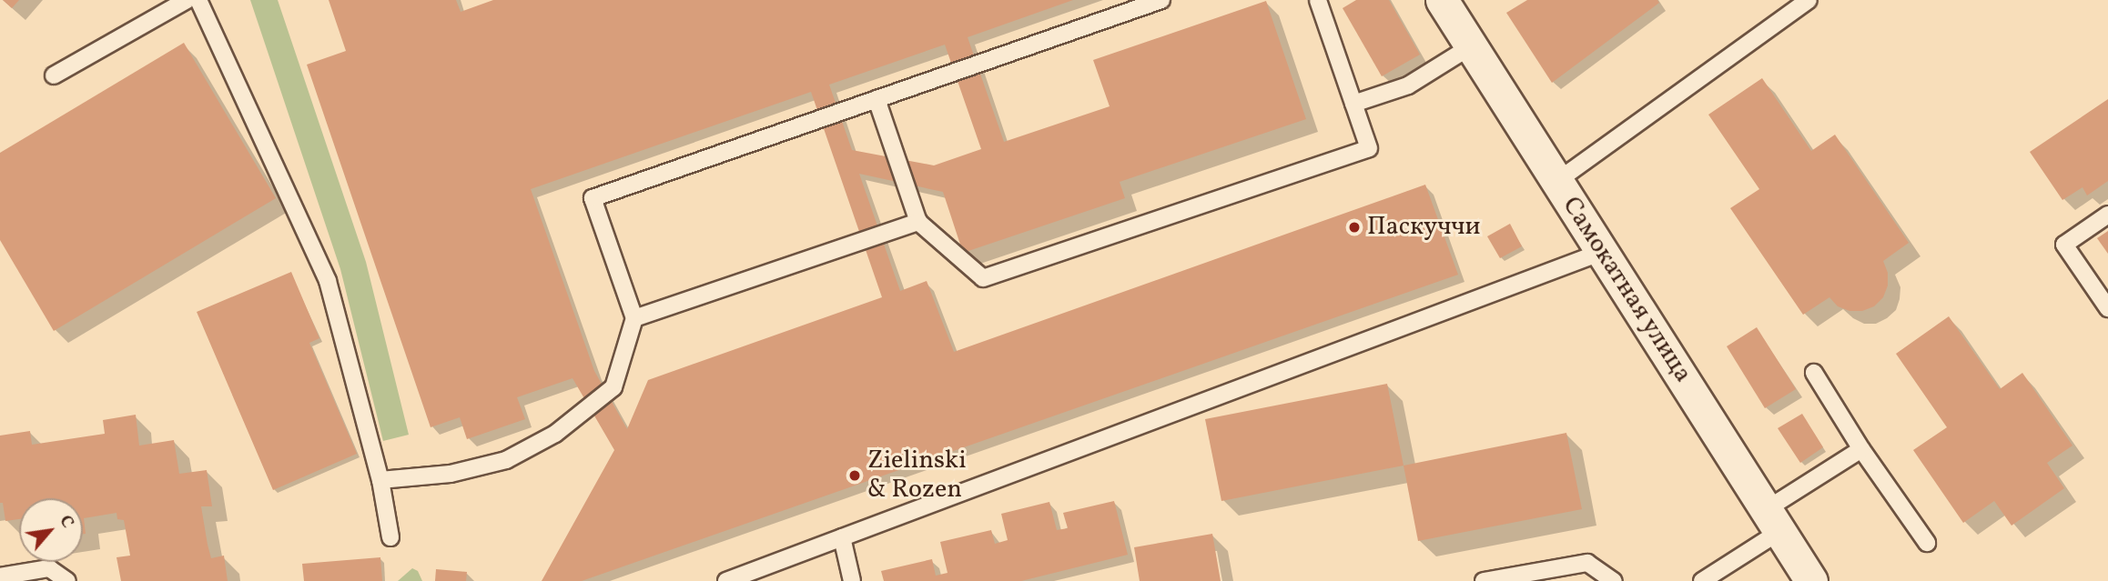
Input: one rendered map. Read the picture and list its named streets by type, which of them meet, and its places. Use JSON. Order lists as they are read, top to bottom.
{
  "streets": {
    "street": ["Самокатная улица"]
  },
  "places": ["Паскуччи", "Zielinski & Rozen"],
  "north": "top right"
}
